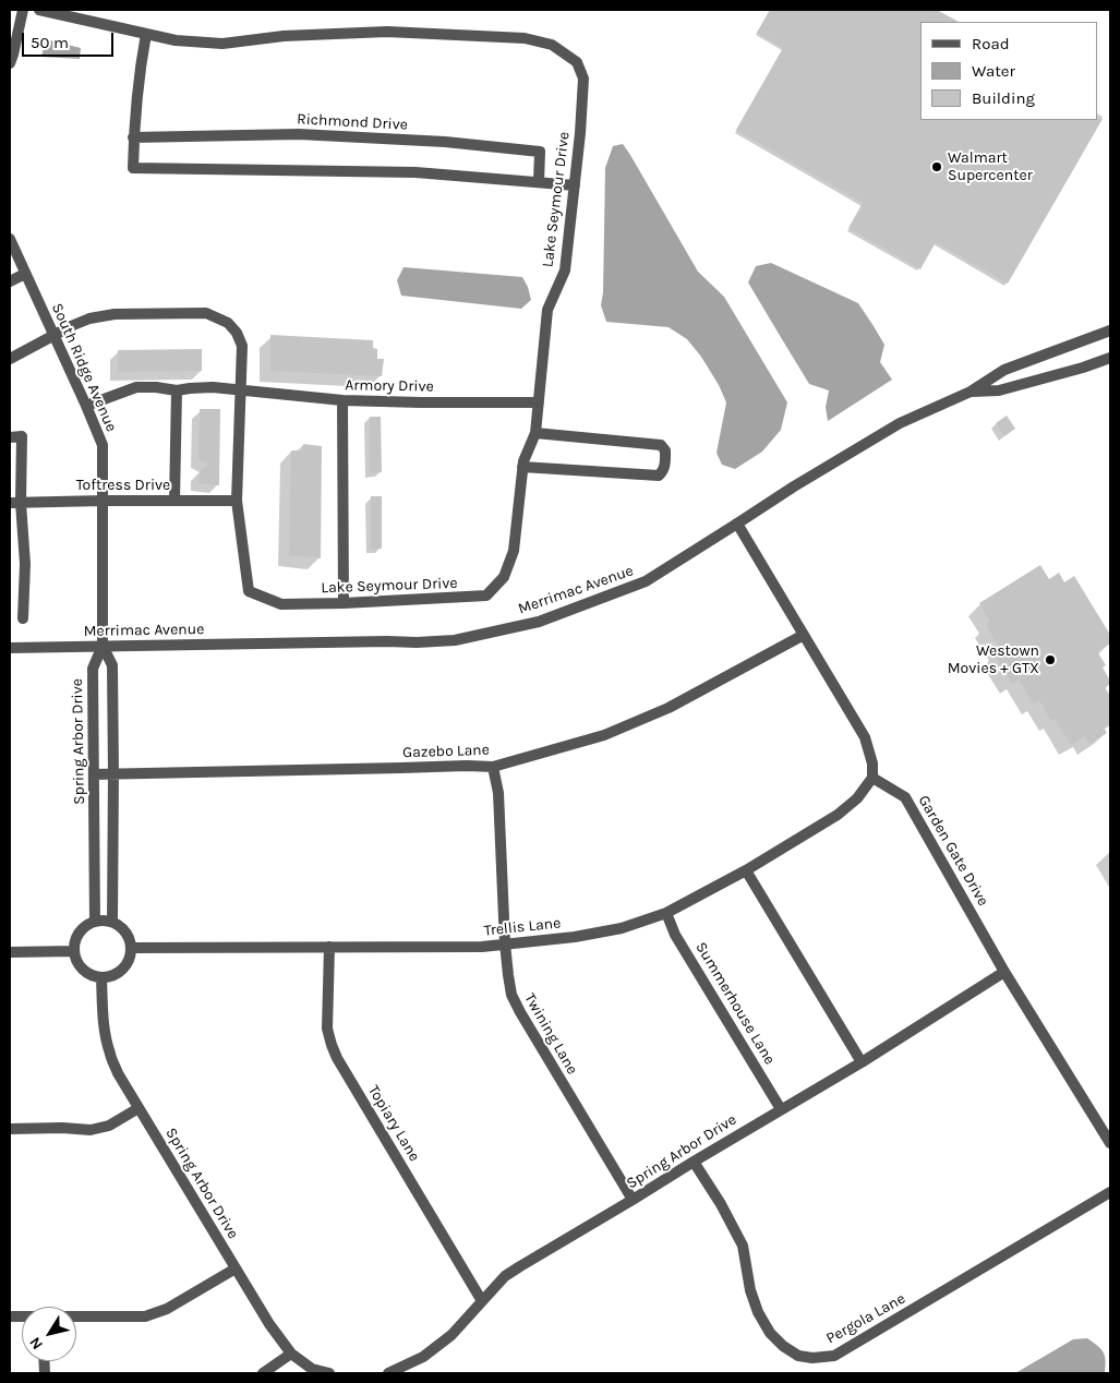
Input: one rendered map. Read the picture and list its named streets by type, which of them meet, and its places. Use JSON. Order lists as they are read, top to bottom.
{
  "streets": {
    "street": [
      "Richmond Drive",
      "Lake Seymour Drive",
      "South Ridge Avenue",
      "Armory Drive",
      "Toftress Drive",
      "Merrimac Avenue",
      "Spring Arbor Drive",
      "Gazebo Lane",
      "Garden Gate Drive",
      "Trellis Lane",
      "Summerhouse Lane",
      "Twining Lane",
      "Topiary Lane",
      "Pergola Lane"
    ]
  },
  "crossings": [
    ["Lake Seymour Drive", "South Ridge Avenue"],
    ["Lake Seymour Drive", "Armory Drive"],
    ["Lake Seymour Drive", "Toftress Drive"],
    ["South Ridge Avenue", "Armory Drive"],
    ["South Ridge Avenue", "Toftress Drive"],
    ["South Ridge Avenue", "Merrimac Avenue"],
    ["South Ridge Avenue", "Spring Arbor Drive"],
    ["Merrimac Avenue", "Spring Arbor Drive"],
    ["Spring Arbor Drive", "Gazebo Lane"],
    ["Spring Arbor Drive", "Garden Gate Drive"],
    ["Spring Arbor Drive", "Trellis Lane"],
    ["Spring Arbor Drive", "Summerhouse Lane"],
    ["Spring Arbor Drive", "Twining Lane"],
    ["Spring Arbor Drive", "Topiary Lane"],
    ["Spring Arbor Drive", "Pergola Lane"],
    ["Gazebo Lane", "Twining Lane"],
    ["Garden Gate Drive", "Trellis Lane"],
    ["Trellis Lane", "Summerhouse Lane"],
    ["Trellis Lane", "Twining Lane"],
    ["Trellis Lane", "Topiary Lane"]
  ],
  "places": ["Walmart Supercenter", "Westown Movies + GTX"],
  "legend": ["Road", "Water", "Building"],
  "scale_bar": "50 m",
  "north": "bottom left"
}
